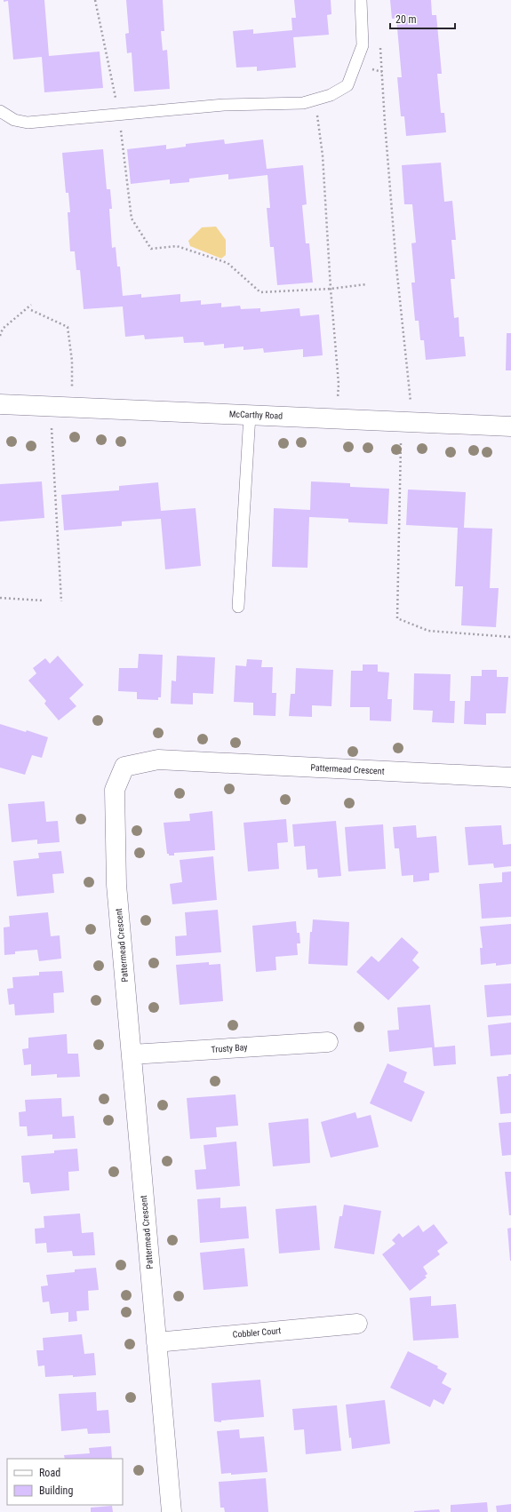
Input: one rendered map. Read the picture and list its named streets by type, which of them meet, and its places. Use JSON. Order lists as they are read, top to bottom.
{
  "streets": {
    "street": [
      "McCarthy Road",
      "Pattermead Crescent",
      "Trusty Bay",
      "Cobbler Court"
    ]
  },
  "crossings": [
    ["Pattermead Crescent", "Trusty Bay"],
    ["Pattermead Crescent", "Cobbler Court"]
  ],
  "legend": ["Road", "Building"],
  "scale_bar": "20 m"
}
